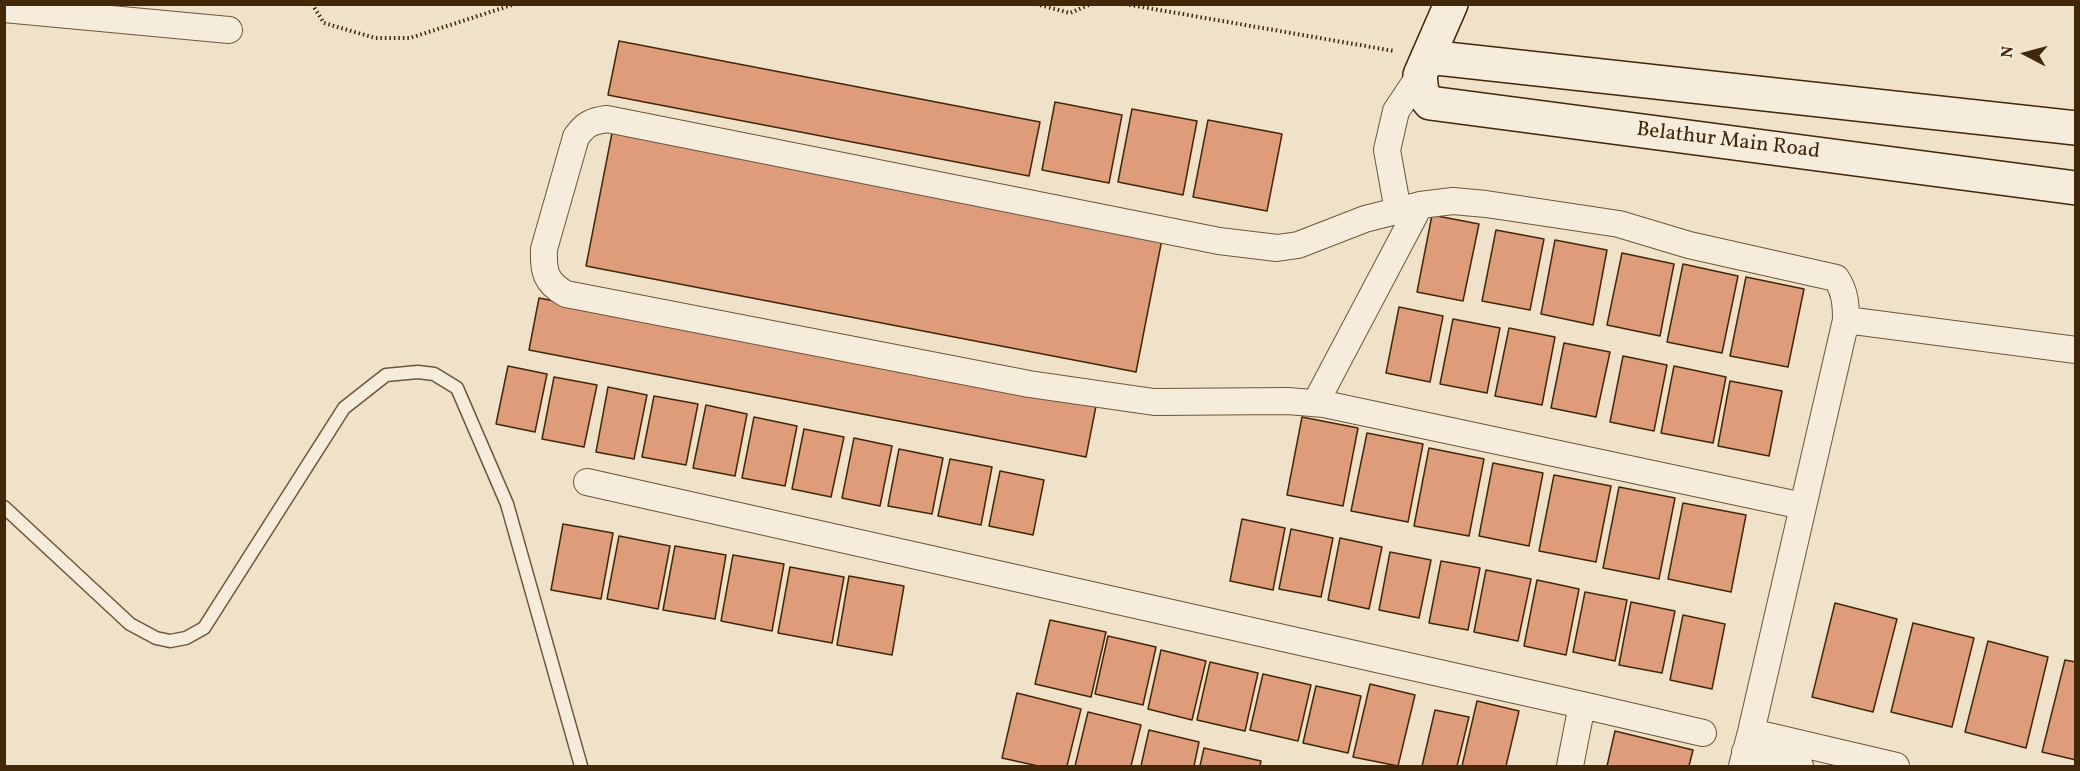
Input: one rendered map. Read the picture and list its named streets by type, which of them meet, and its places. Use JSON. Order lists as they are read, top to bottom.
{
  "streets": {
    "street": ["Belathur Main Road"]
  },
  "north": "left"
}
